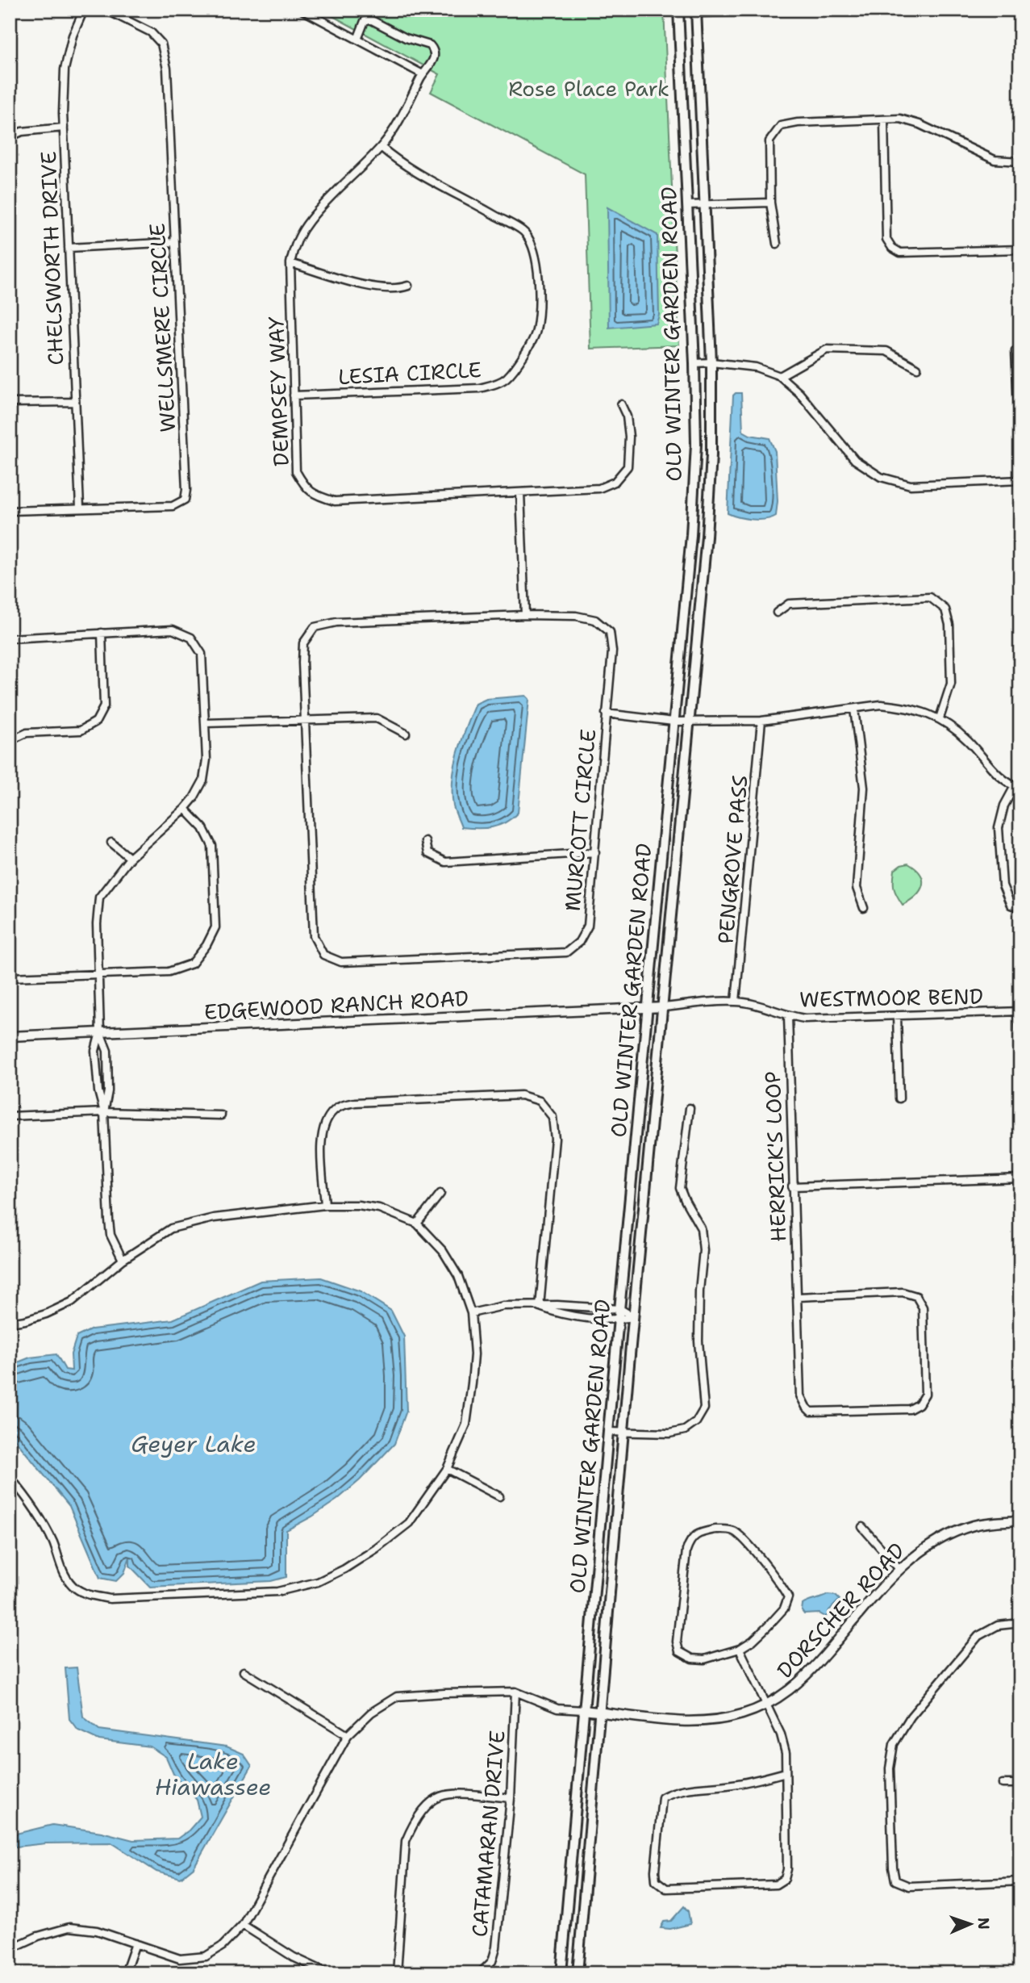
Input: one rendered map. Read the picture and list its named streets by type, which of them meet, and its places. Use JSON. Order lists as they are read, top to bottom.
{
  "streets": {
    "main road": ["OLD WINTER GARDEN ROAD"],
    "street": [
      "CHELSWORTH DRIVE",
      "WELLSMERE CIRCLE",
      "LESIA CIRCLE",
      "DEMPSEY WAY",
      "MURCOTT CIRCLE",
      "PENGROVE PASS",
      "WESTMOOR BEND",
      "EDGEWOOD RANCH ROAD",
      "HERRICK'S LOOP",
      "DORSCHER ROAD",
      "CATAMARAN DRIVE"
    ]
  },
  "crossings": [
    ["CHELSWORTH DRIVE", "WELLSMERE CIRCLE"],
    ["OLD WINTER GARDEN ROAD", "WESTMOOR BEND"],
    ["OLD WINTER GARDEN ROAD", "EDGEWOOD RANCH ROAD"],
    ["OLD WINTER GARDEN ROAD", "DORSCHER ROAD"],
    ["LESIA CIRCLE", "DEMPSEY WAY"],
    ["PENGROVE PASS", "WESTMOOR BEND"],
    ["WESTMOOR BEND", "EDGEWOOD RANCH ROAD"],
    ["WESTMOOR BEND", "HERRICK'S LOOP"]
  ],
  "water": ["Geyer Lake", "Lake Hiawassee"],
  "parks": ["Rose Place Park"],
  "north": "right"
}
